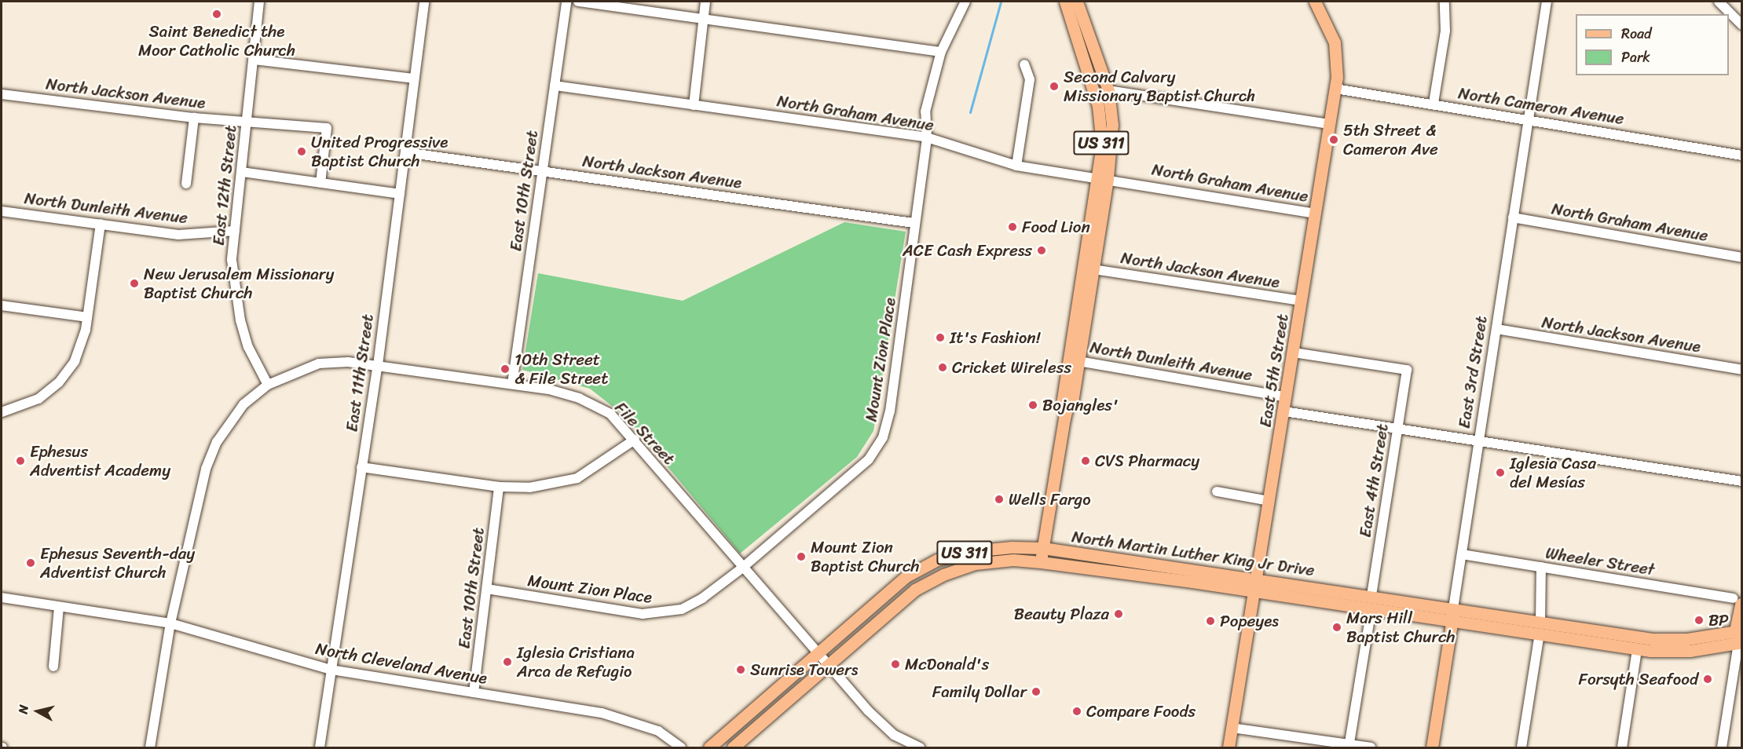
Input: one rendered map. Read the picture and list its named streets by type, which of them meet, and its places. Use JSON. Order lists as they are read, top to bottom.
{
  "streets": {
    "main road": [
      "US 311",
      "East 5th Street",
      "East 3rd Street",
      "North Martin Luther King Jr Drive"
    ],
    "street": [
      "North Jackson Avenue",
      "North Cameron Avenue",
      "North Graham Avenue",
      "East 12th Street",
      "East 10th Street",
      "North Dunleith Avenue",
      "Mount Zion Place",
      "East 11th Street",
      "File Street",
      "East 4th Street",
      "Wheeler Street",
      "North Cleveland Avenue"
    ]
  },
  "crossings": [
    ["North Jackson Avenue", "US 311"],
    ["North Jackson Avenue", "East 12th Street"],
    ["North Jackson Avenue", "East 10th Street"],
    ["North Jackson Avenue", "Mount Zion Place"],
    ["North Jackson Avenue", "East 5th Street"],
    ["North Jackson Avenue", "East 3rd Street"],
    ["North Jackson Avenue", "East 11th Street"],
    ["North Cameron Avenue", "East 5th Street"],
    ["North Cameron Avenue", "East 3rd Street"],
    ["North Graham Avenue", "US 311"],
    ["North Graham Avenue", "East 10th Street"],
    ["North Graham Avenue", "Mount Zion Place"],
    ["North Graham Avenue", "East 5th Street"],
    ["North Graham Avenue", "East 3rd Street"],
    ["US 311", "North Dunleith Avenue"],
    ["US 311", "North Martin Luther King Jr Drive"],
    ["East 12th Street", "North Dunleith Avenue"],
    ["East 12th Street", "File Street"],
    ["East 10th Street", "Mount Zion Place"],
    ["East 10th Street", "File Street"],
    ["East 10th Street", "North Cleveland Avenue"],
    ["North Dunleith Avenue", "East 5th Street"],
    ["Mount Zion Place", "File Street"],
    ["East 5th Street", "East 4th Street"],
    ["East 5th Street", "North Martin Luther King Jr Drive"],
    ["East 3rd Street", "North Martin Luther King Jr Drive"],
    ["East 3rd Street", "Wheeler Street"],
    ["East 11th Street", "File Street"],
    ["East 11th Street", "North Cleveland Avenue"],
    ["File Street", "North Martin Luther King Jr Drive"],
    ["East 4th Street", "North Martin Luther King Jr Drive"]
  ],
  "places": [
    "Saint Benedict the Moor Catholic Church",
    "Second Calvary Missionary Baptist Church",
    "5th Street & Cameron Ave",
    "United Progressive Baptist Church",
    "Food Lion",
    "ACE Cash Express",
    "New Jerusalem Missionary Baptist Church",
    "It's Fashion!",
    "Cricket Wireless",
    "10th Street & File Street",
    "Bojangles'",
    "Ephesus Adventist Academy",
    "CVS Pharmacy",
    "Iglesia Casa del Mesías",
    "Wells Fargo",
    "Mount Zion Baptist Church",
    "Ephesus Seventh-day Adventist Church",
    "Beauty Plaza",
    "BP",
    "Popeyes",
    "Mars Hill Baptist Church",
    "Iglesia Cristiana Arca de Refugio",
    "McDonald's",
    "Sunrise Towers",
    "Forsyth Seafood",
    "Family Dollar",
    "Compare Foods"
  ],
  "legend": ["Road", "Park"],
  "north": "left"
}
